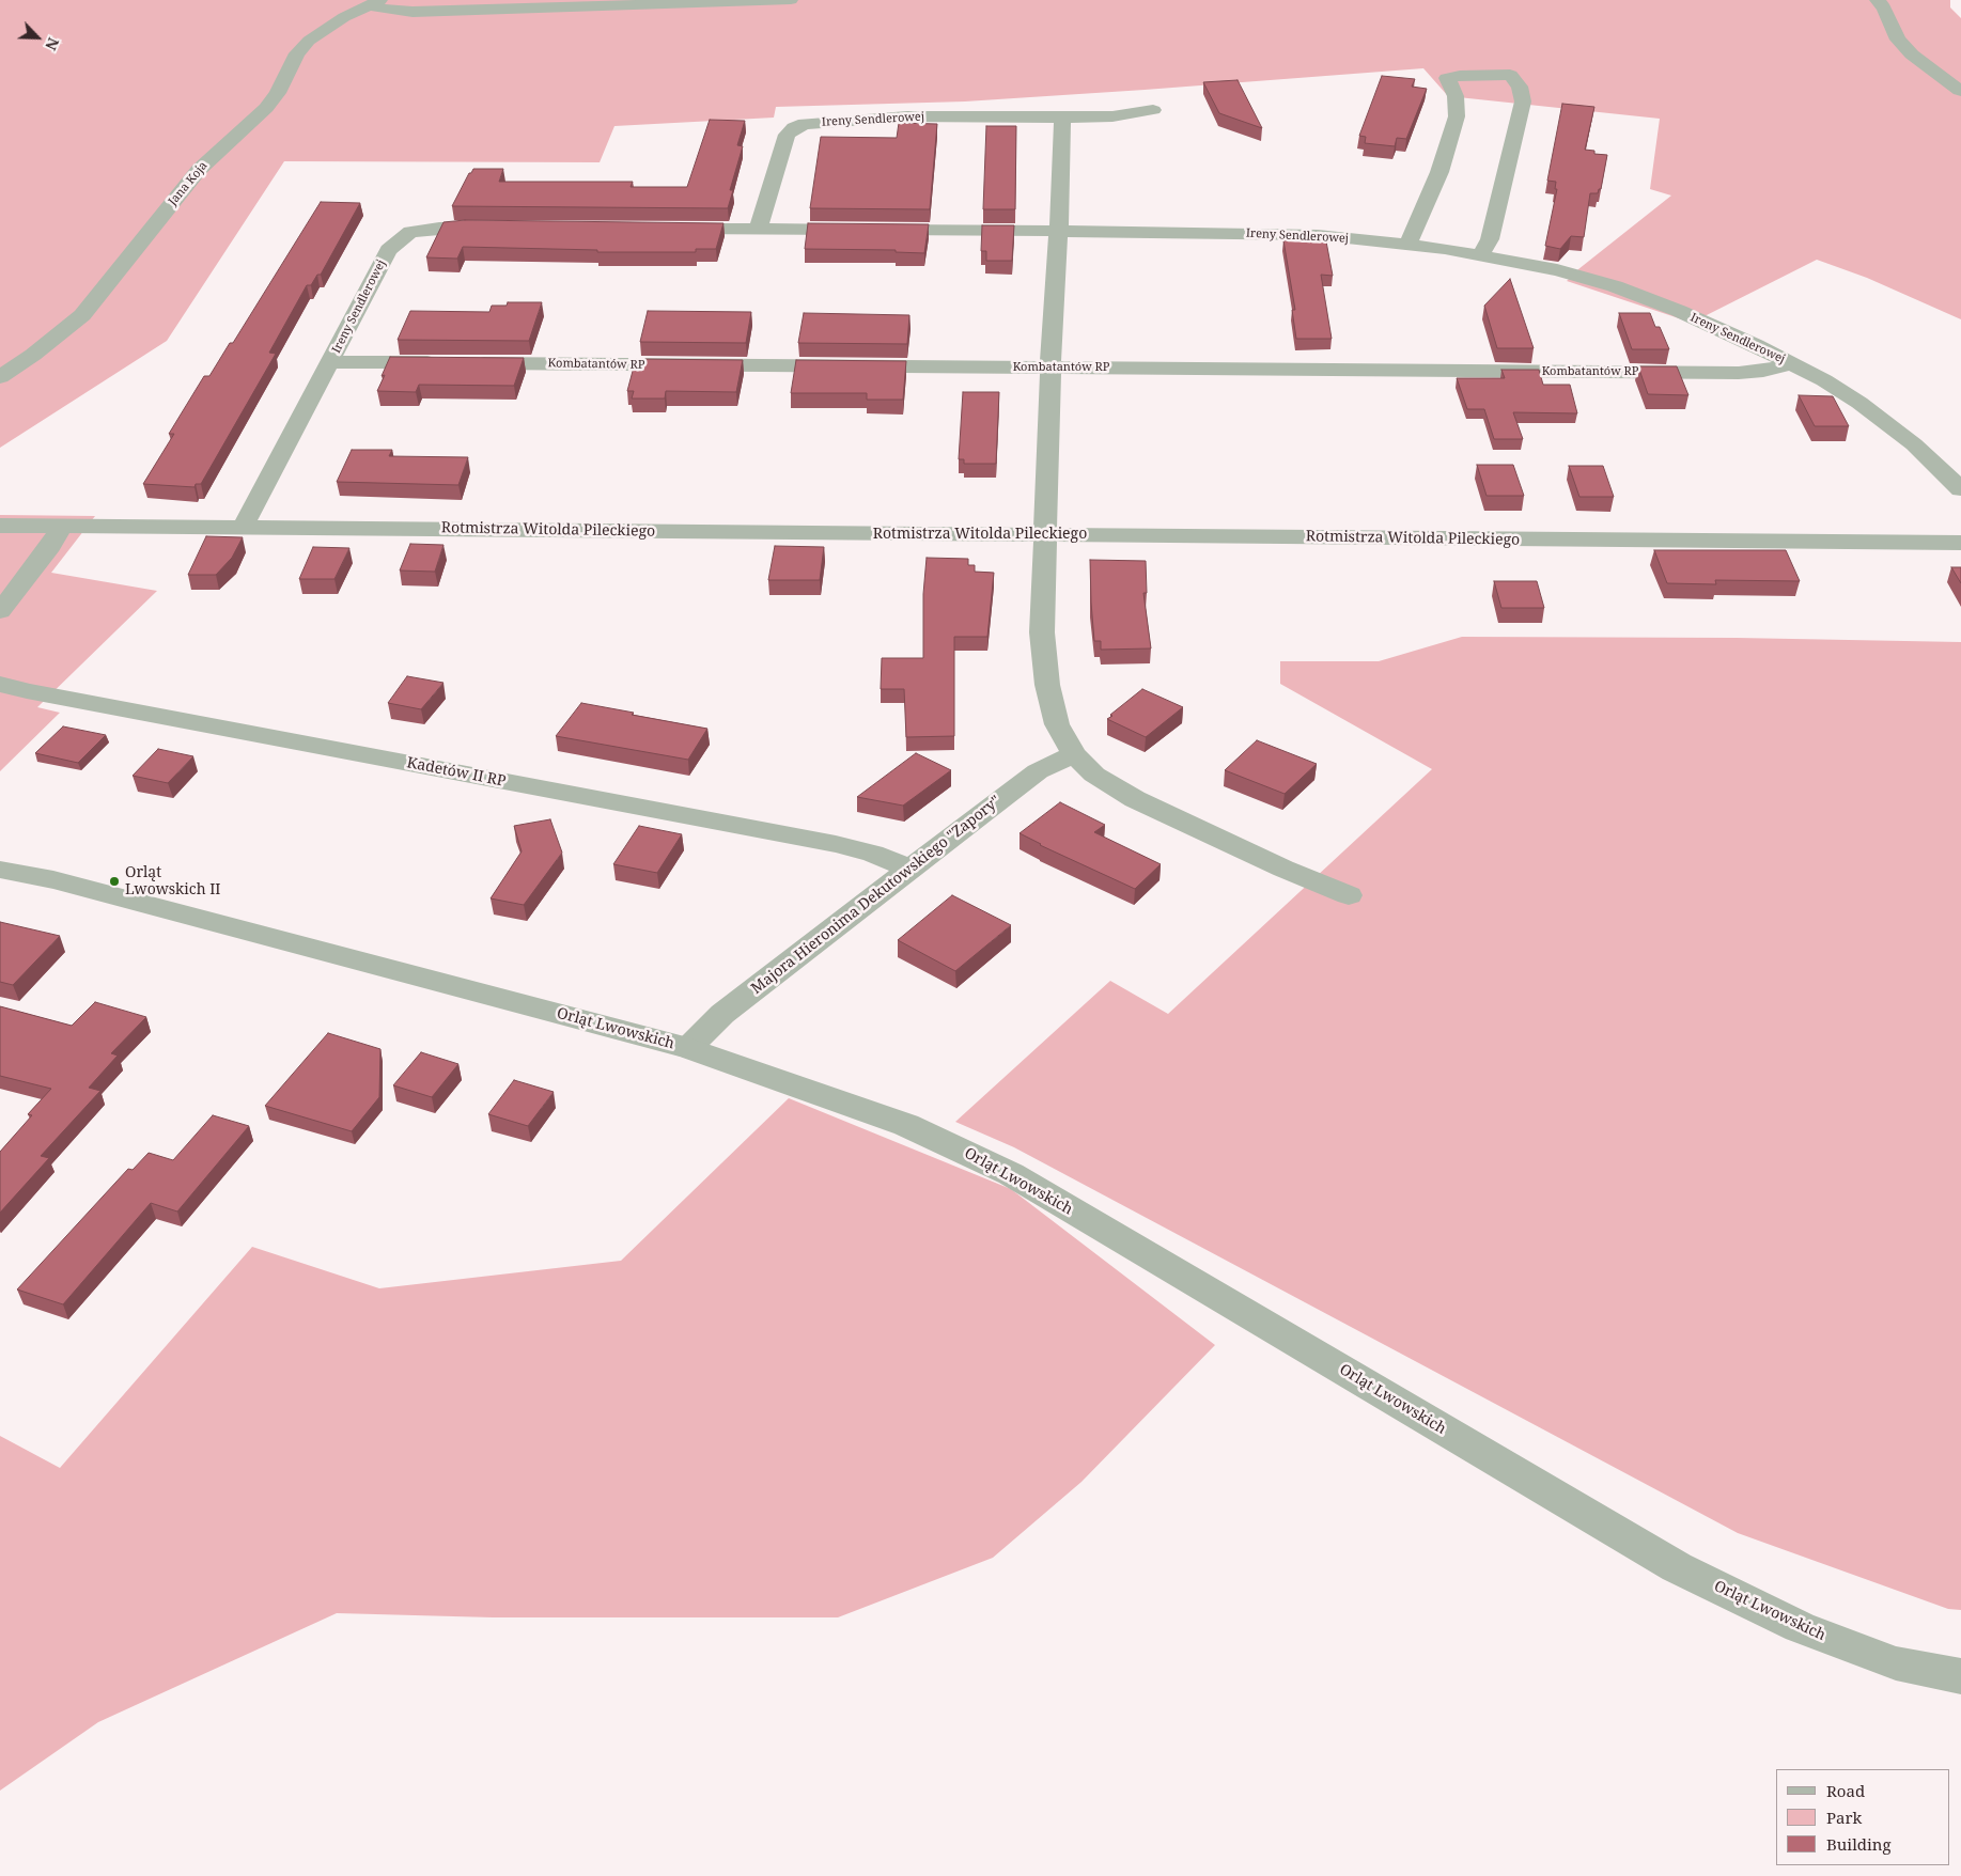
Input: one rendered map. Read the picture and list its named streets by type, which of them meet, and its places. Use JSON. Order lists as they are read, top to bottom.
{
  "streets": {
    "street": [
      "Ireny Sendlerowej",
      "Jana Koja",
      "Kombatantów RP",
      "Rotmistrza Witolda Pileckiego",
      "Kadetów II RP",
      "Majora Hieronima Dekutowskiego \"Zapory\"",
      "Orląt Lwowskich"
    ]
  },
  "crossings": [
    ["Ireny Sendlerowej", "Kombatantów RP"],
    ["Ireny Sendlerowej", "Rotmistrza Witolda Pileckiego"],
    ["Kadetów II RP", "Majora Hieronima Dekutowskiego \"Zapory\""],
    ["Majora Hieronima Dekutowskiego \"Zapory\"", "Orląt Lwowskich"]
  ],
  "places": ["Orląt Lwowskich II"],
  "legend": ["Road", "Park", "Building"],
  "north": "bottom right"
}
